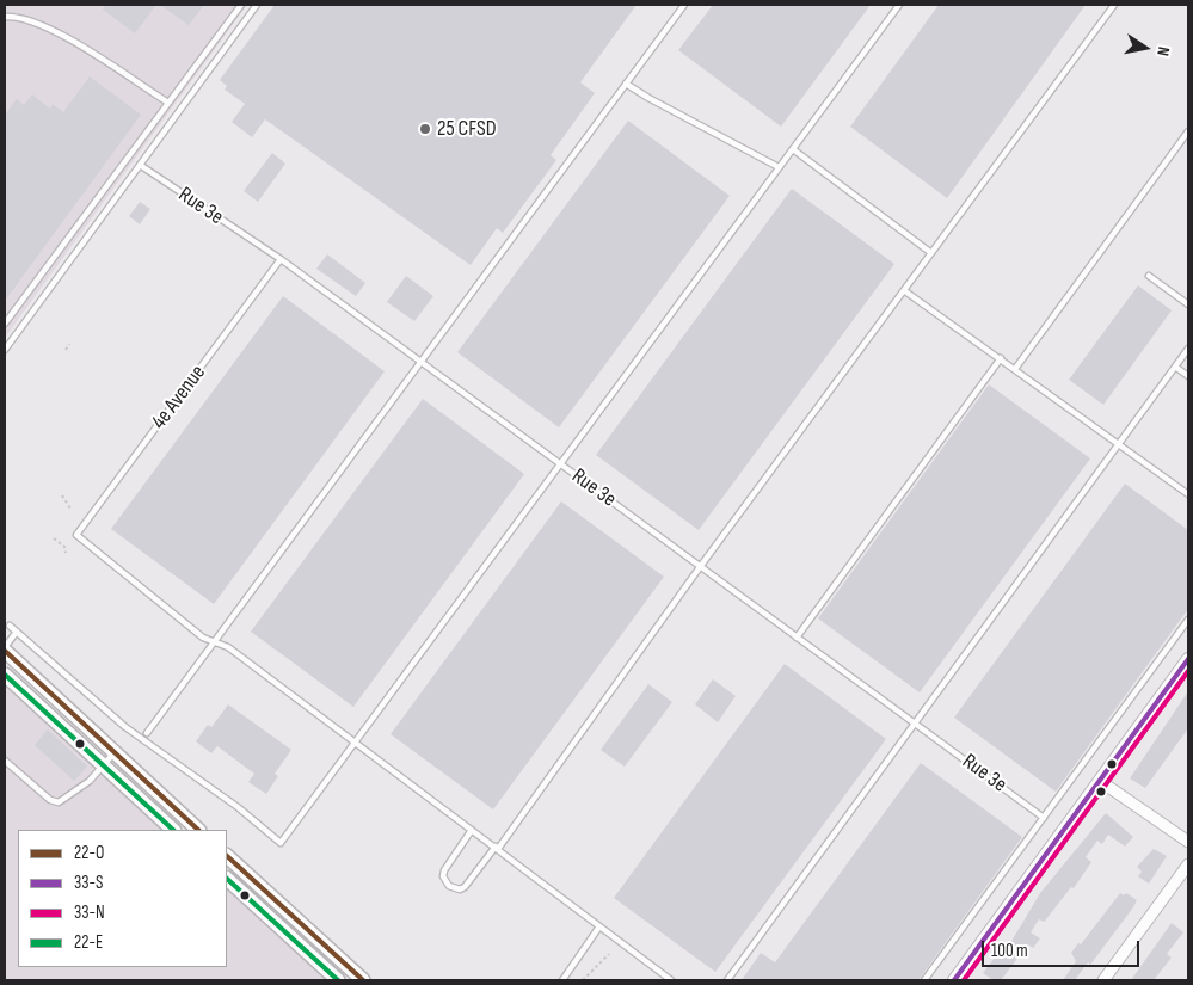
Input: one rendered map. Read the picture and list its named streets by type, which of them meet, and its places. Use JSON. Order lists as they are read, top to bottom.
{
  "streets": {
    "lane": ["Rue 3e", "4e Avenue"]
  },
  "crossings": [
    ["Rue 3e", "4e Avenue"]
  ],
  "places": ["25 CFSD"],
  "lines": [
    "transit line 22-O",
    "transit line 33-S",
    "transit line 33-N",
    "transit line 22-E"
  ],
  "legend": [
    "22-O",
    "33-S",
    "33-N",
    "22-E"
  ],
  "scale_bar": "100 m",
  "north": "right"
}
